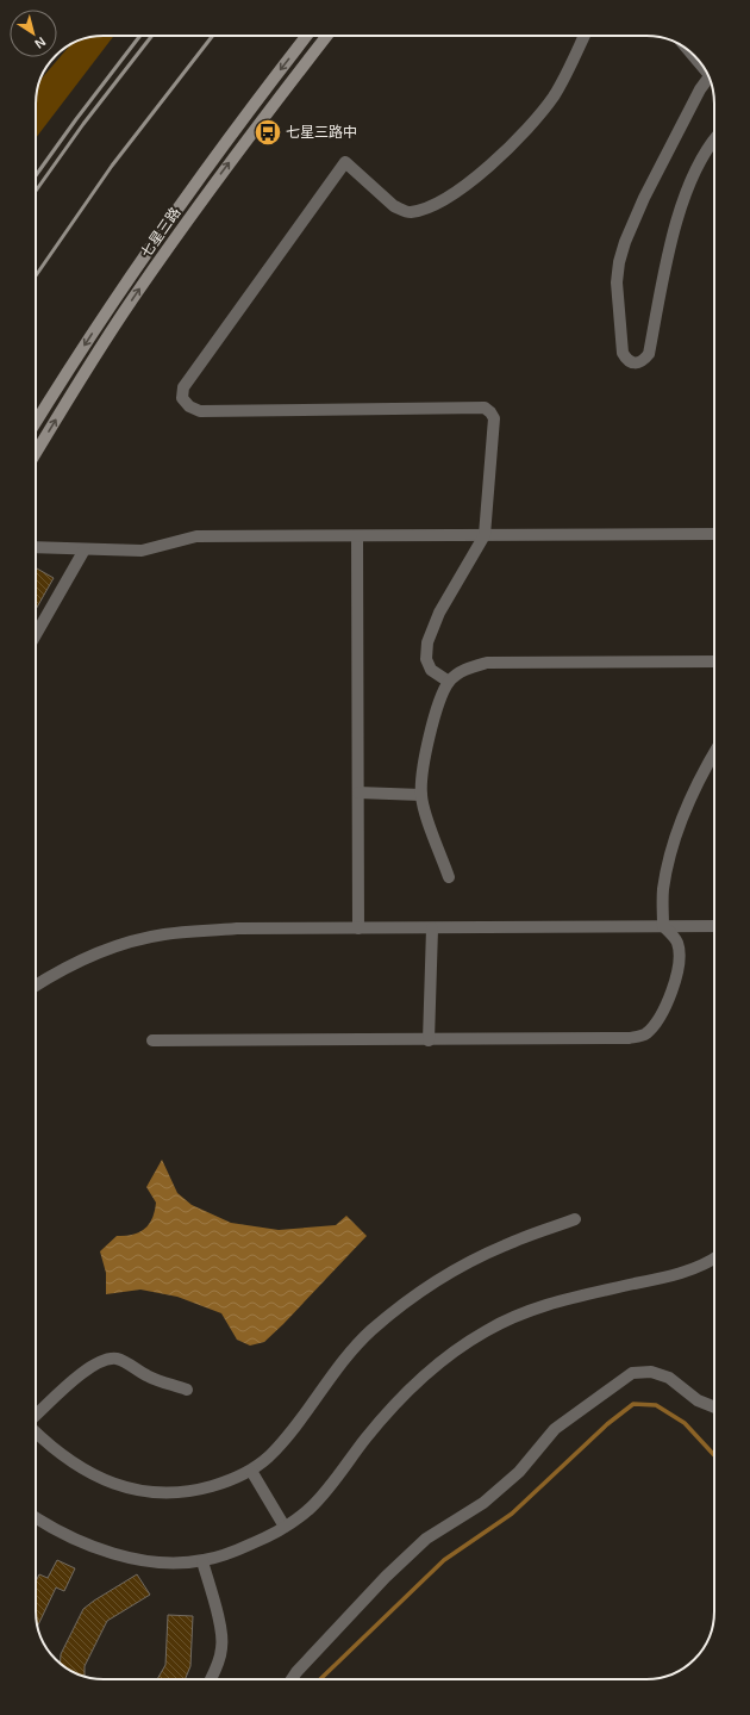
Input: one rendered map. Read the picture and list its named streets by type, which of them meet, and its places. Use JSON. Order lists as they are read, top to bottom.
{
  "streets": {
    "street": ["七星三路"]
  },
  "places": {
    "bus stop": ["七星三路中"]
  },
  "north": "bottom right"
}
